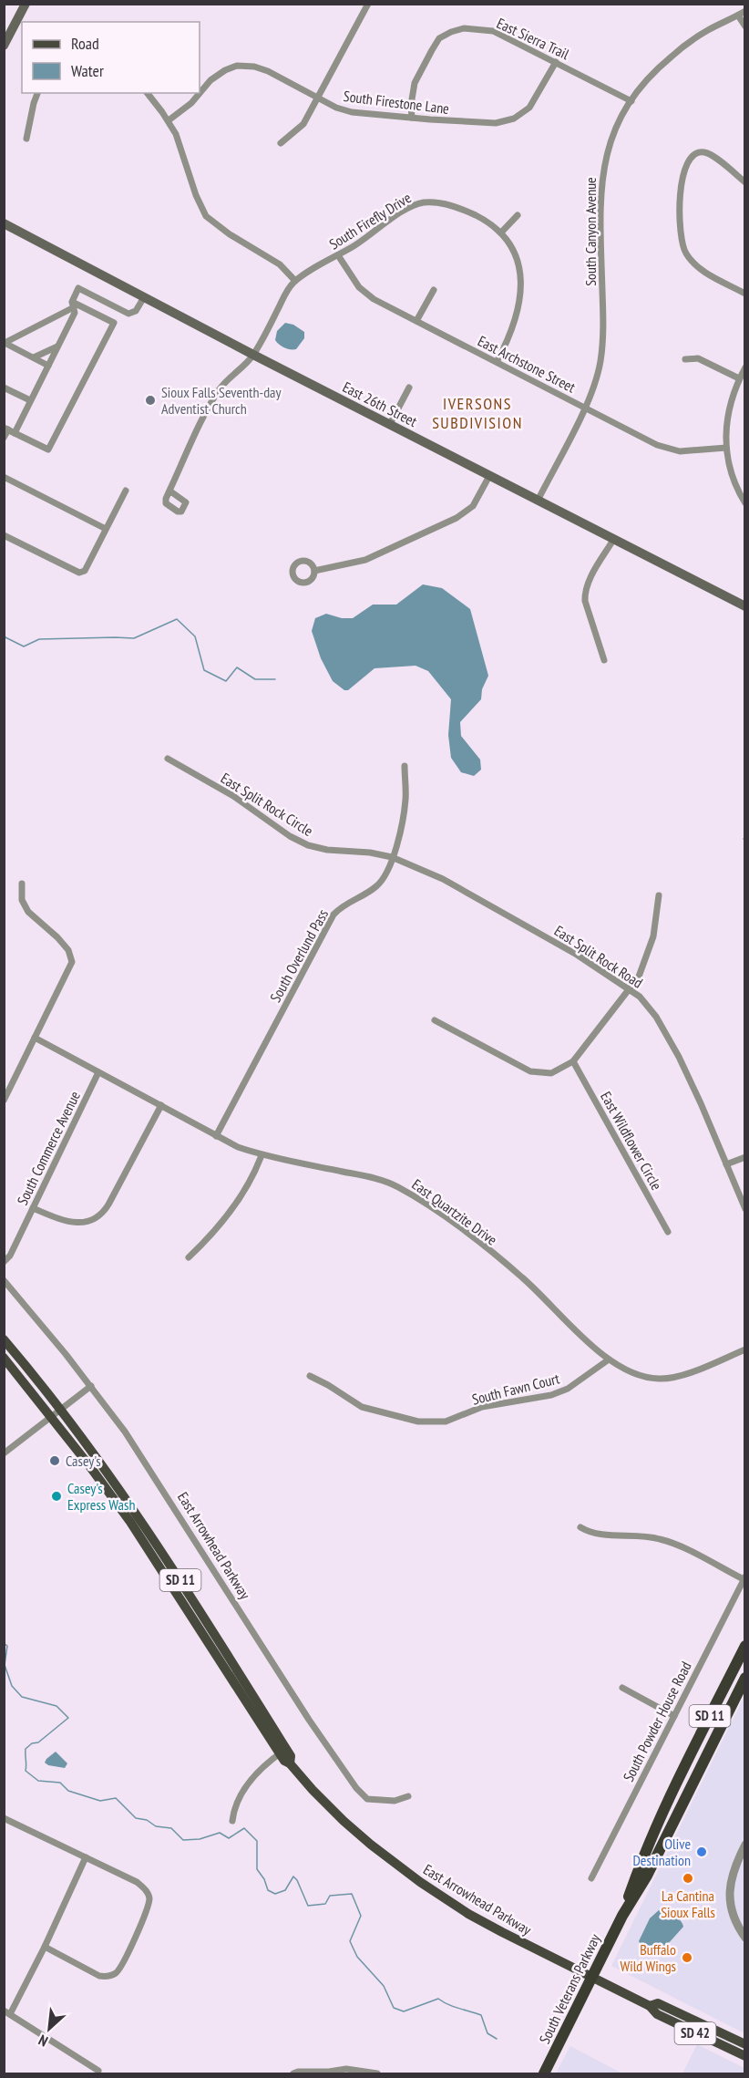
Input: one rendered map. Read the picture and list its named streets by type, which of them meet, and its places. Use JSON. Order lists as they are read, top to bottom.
{
  "streets": {
    "highway": ["SD 11", "South Veterans Parkway"],
    "main road": ["East 26th Street", "East Arrowhead Parkway", "SD 42"],
    "street": [
      "East Sierra Trail",
      "South Firestone Lane",
      "South Firefly Drive",
      "South Canyon Avenue",
      "East Archstone Street",
      "East Split Rock Circle",
      "South Overlund Pass",
      "East Split Rock Road",
      "East Wildflower Circle",
      "South Commerce Avenue",
      "East Quartzite Drive",
      "South Fawn Court",
      "South Powder House Road"
    ]
  },
  "crossings": [
    ["East Sierra Trail", "South Firestone Lane"],
    ["East Sierra Trail", "South Canyon Avenue"],
    ["South Firefly Drive", "East Archstone Street"],
    ["South Firefly Drive", "East 26th Street"],
    ["South Canyon Avenue", "East Archstone Street"],
    ["South Canyon Avenue", "East 26th Street"],
    ["East Split Rock Circle", "South Overlund Pass"],
    ["East Split Rock Circle", "East Split Rock Road"],
    ["South Overlund Pass", "East Split Rock Road"],
    ["South Overlund Pass", "East Quartzite Drive"],
    ["South Commerce Avenue", "East Quartzite Drive"],
    ["East Quartzite Drive", "South Fawn Court"],
    ["East Arrowhead Parkway", "South Veterans Parkway"]
  ],
  "districts": ["IVERSONS SUBDIVISION"],
  "places": [
    "Sioux Falls Seventh-day Adventist Church",
    "Casey's",
    "Casey's Express Wash",
    "Olive Destination",
    "La Cantina Sioux Falls",
    "Buffalo Wild Wings"
  ],
  "legend": ["Road", "Water"],
  "north": "bottom left"
}
